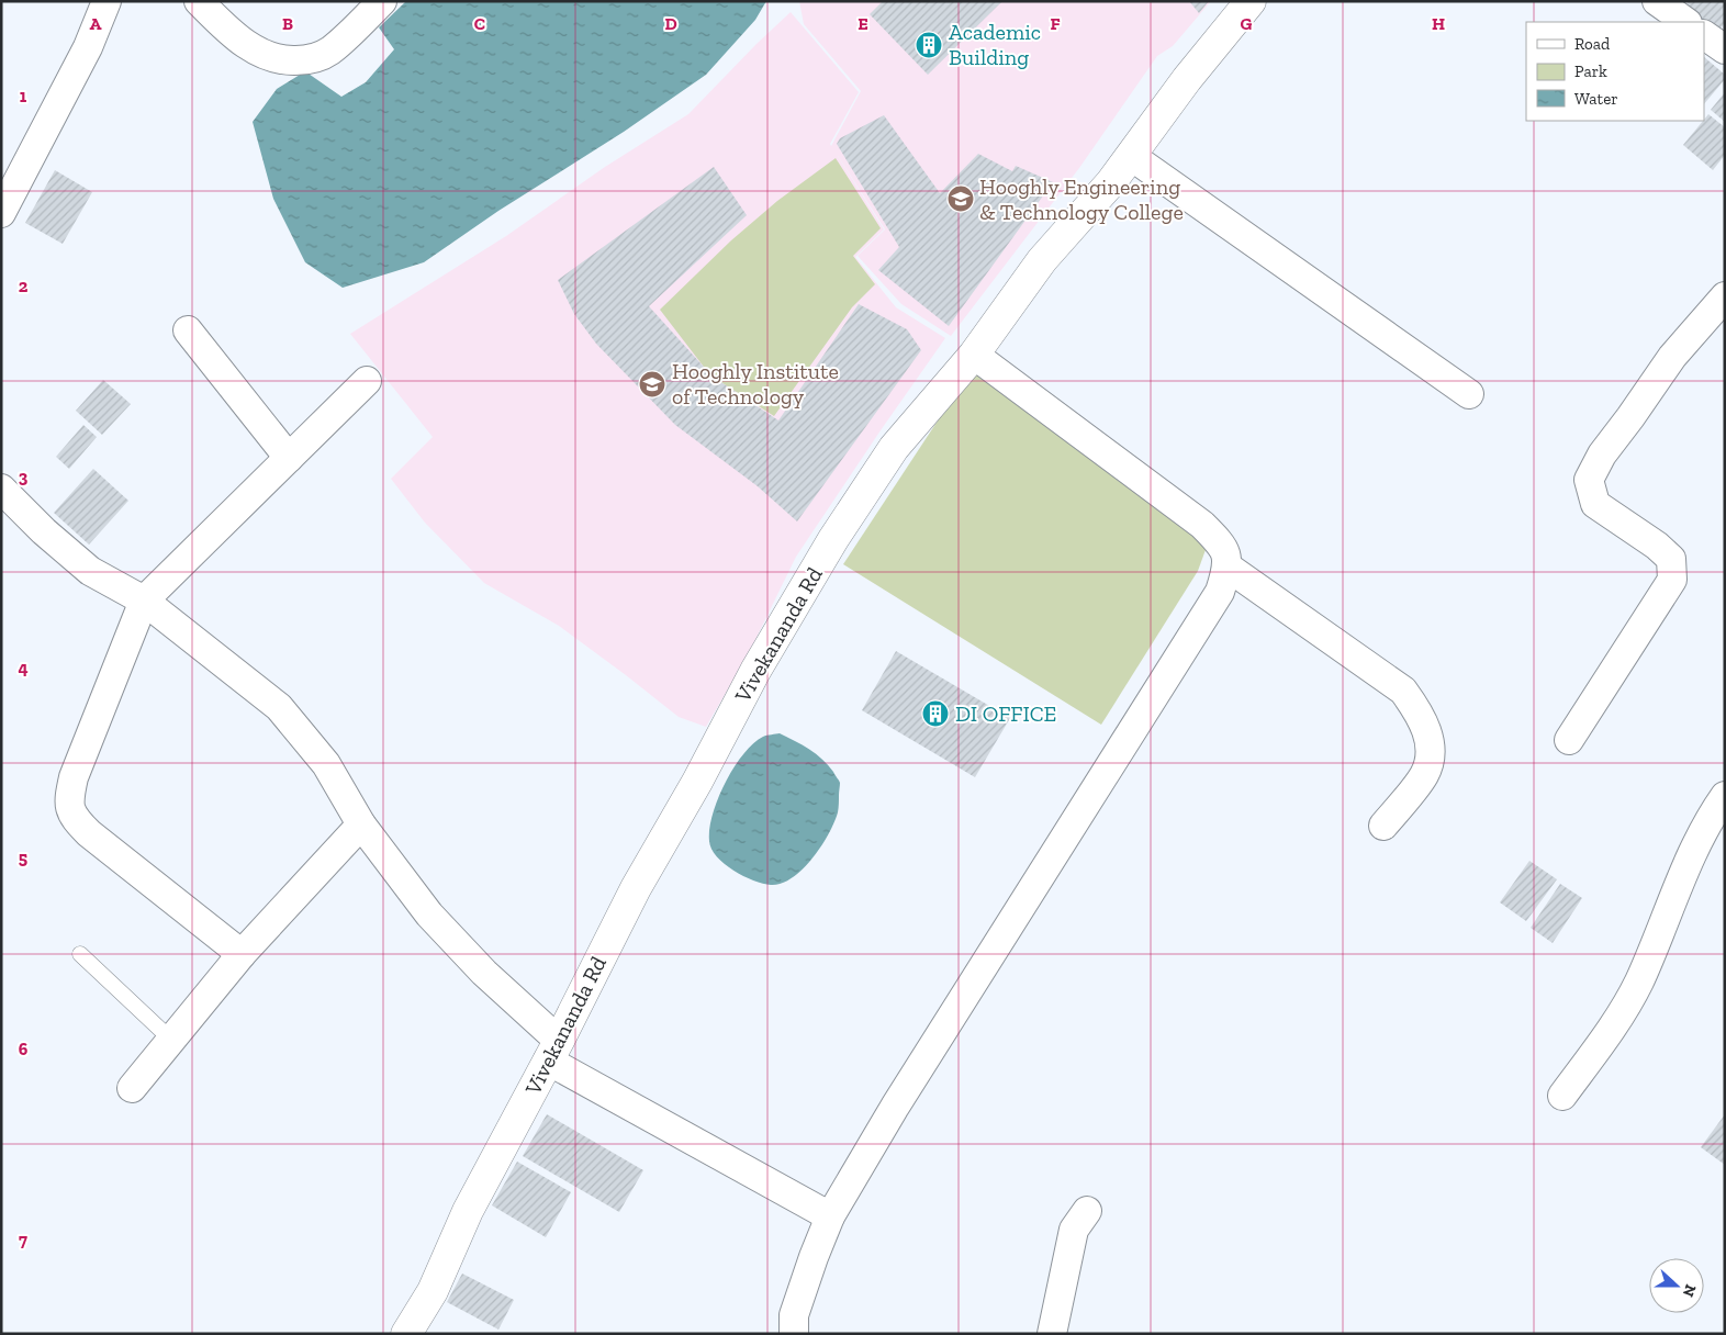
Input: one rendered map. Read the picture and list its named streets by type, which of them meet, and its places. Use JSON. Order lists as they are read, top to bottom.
{
  "streets": {
    "street": ["Vivekananda Rd"]
  },
  "places": {
    "building": ["Academic Building", "DI OFFICE"],
    "school or university": ["Hooghly Engineering & Technology College", "Hooghly Institute of Technology"]
  },
  "legend": ["Road", "Park", "Water"],
  "north": "right",
  "grid": {
    "columns": [
      "A",
      "B",
      "C",
      "D",
      "E",
      "F",
      "G",
      "H"
    ],
    "rows": [
      "1",
      "2",
      "3",
      "4",
      "5",
      "6",
      "7"
    ]
  }
}
